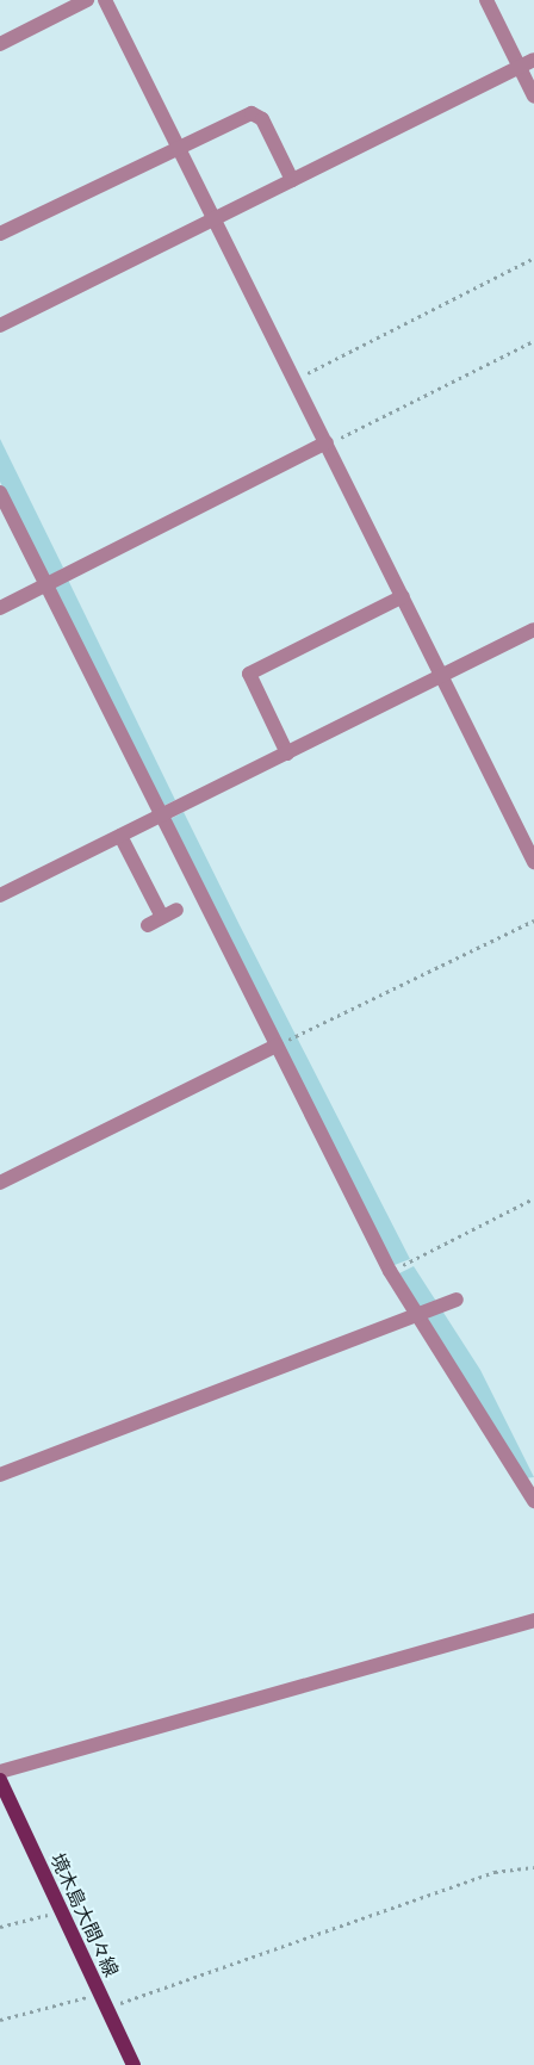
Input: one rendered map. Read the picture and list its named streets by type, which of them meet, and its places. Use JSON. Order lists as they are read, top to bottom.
{
  "streets": {
    "main road": ["境木島大間々線"]
  }
}
